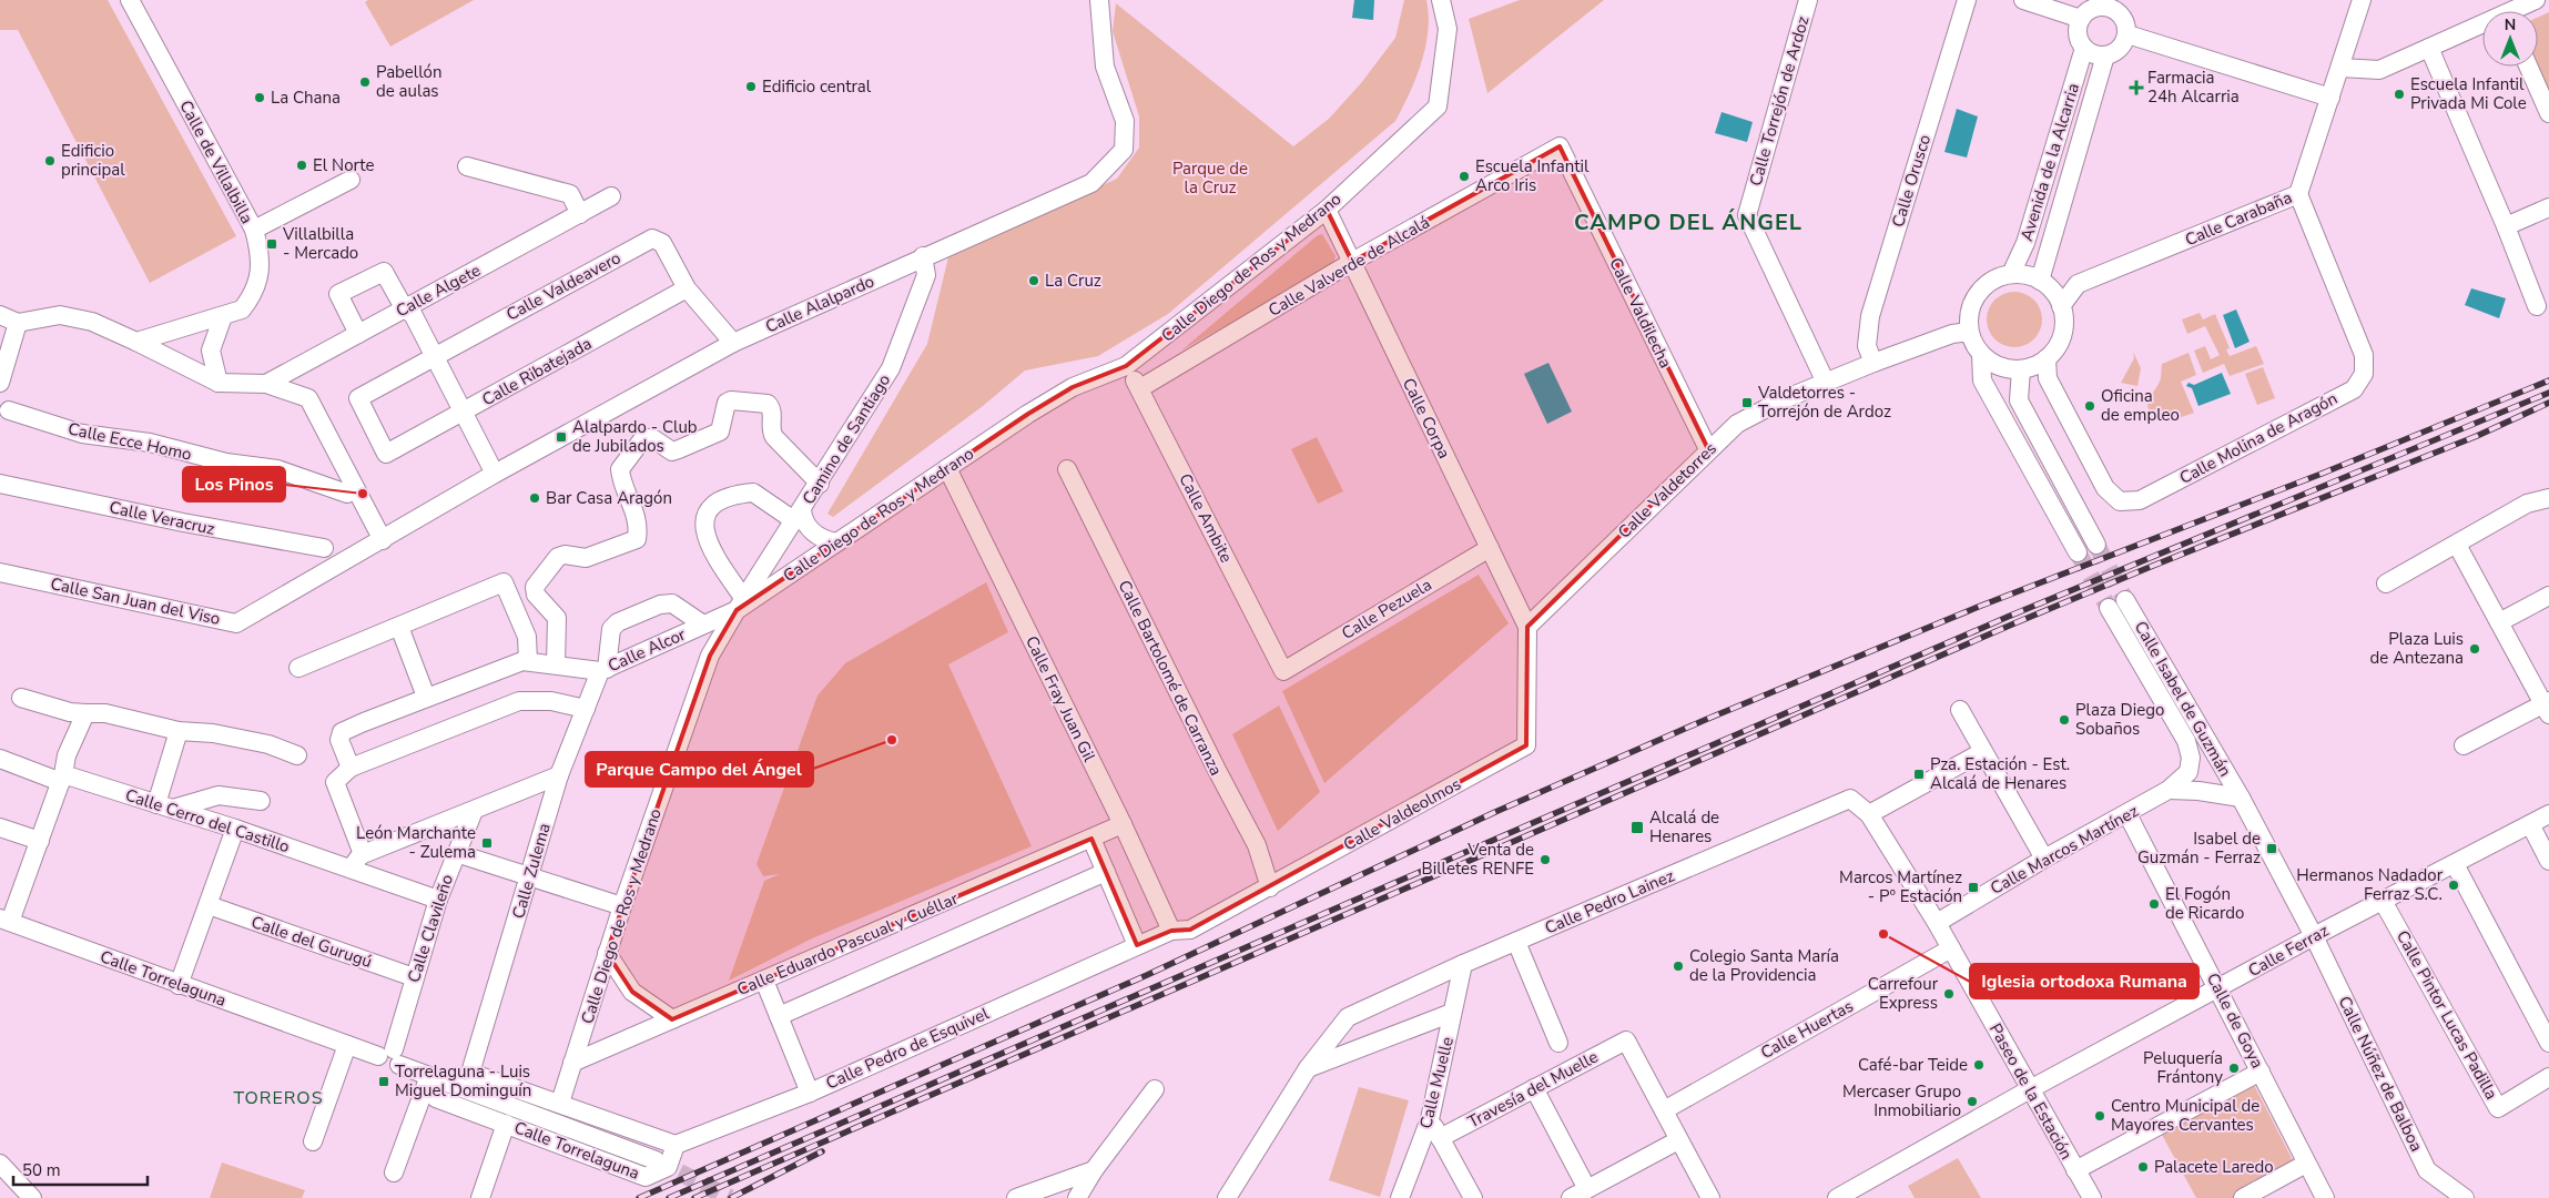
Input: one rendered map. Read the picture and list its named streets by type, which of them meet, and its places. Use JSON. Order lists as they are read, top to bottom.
{
  "streets": {
    "street": [
      "Calle Torrejón de Ardoz",
      "Calle de Villalbilla",
      "Avenida de la Alcarria",
      "Calle Orusco",
      "Calle Carabaña",
      "Calle Valverde de Alcalá",
      "Calle Diego de Ros y Medrano",
      "Calle Valdeavero",
      "Calle Algete",
      "Calle Alalpardo",
      "Calle Valdilecha",
      "Calle Ribatejada",
      "Calle Corpa",
      "Calle Molina de Aragón",
      "Camino de Santiago",
      "Calle Ecce Homo",
      "Calle Valdetorres",
      "Calle Veracruz",
      "Calle Ambite",
      "Calle San Juan del Viso",
      "Calle Pezuela",
      "Calle Alcor",
      "Calle Bartolomé de Carranza",
      "Calle Fray Juan Gil",
      "Calle Isabel de Guzmán",
      "Calle Valdeolmos",
      "Calle Cerro del Castillo",
      "Calle Marcos Martínez",
      "Calle Zulema",
      "Calle Pedro Lainez",
      "Calle Clavileño",
      "Calle del Gurugú",
      "Calle Eduardo Pascual y Cuéllar",
      "Calle Ferraz",
      "Calle Torrelaguna",
      "Calle Pintor Lucas Padilla",
      "Calle de Goya",
      "Calle Huertas",
      "Calle Pedro de Esquivel",
      "Calle Núñez de Balboa",
      "Calle Muelle",
      "Travesía del Muelle",
      "Paseo de la Estación"
    ]
  },
  "crossings": [
    ["Calle Torrejón de Ardoz", "Calle Valdetorres"],
    ["Calle de Villalbilla", "Calle Algete"],
    ["Avenida de la Alcarria", "Calle Carabaña"],
    ["Avenida de la Alcarria", "Calle Molina de Aragón"],
    ["Calle Carabaña", "Calle Molina de Aragón"],
    ["Calle Valverde de Alcalá", "Calle Valdilecha"],
    ["Calle Valverde de Alcalá", "Calle Corpa"],
    ["Calle Valverde de Alcalá", "Calle Ambite"],
    ["Calle Diego de Ros y Medrano", "Calle Corpa"],
    ["Calle Diego de Ros y Medrano", "Camino de Santiago"],
    ["Calle Diego de Ros y Medrano", "Calle Ambite"],
    ["Calle Diego de Ros y Medrano", "Calle Alcor"],
    ["Calle Diego de Ros y Medrano", "Calle Fray Juan Gil"],
    ["Calle Diego de Ros y Medrano", "Calle Zulema"],
    ["Calle Diego de Ros y Medrano", "Calle Eduardo Pascual y Cuéllar"],
    ["Calle Valdeavero", "Calle Alalpardo"],
    ["Calle Valdeavero", "Calle Ribatejada"],
    ["Calle Algete", "Calle Alalpardo"],
    ["Calle Algete", "Calle San Juan del Viso"],
    ["Calle Alalpardo", "Camino de Santiago"],
    ["Calle Alalpardo", "Calle San Juan del Viso"],
    ["Calle Valdilecha", "Calle Valdetorres"],
    ["Calle Corpa", "Calle Valdetorres"],
    ["Calle Corpa", "Calle Pezuela"],
    ["Calle Corpa", "Calle Valdeolmos"],
    ["Camino de Santiago", "Calle Alcor"],
    ["Calle Valdetorres", "Calle Valdeolmos"],
    ["Calle Ambite", "Calle Pezuela"],
    ["Calle Alcor", "Calle Zulema"],
    ["Calle Bartolomé de Carranza", "Calle Valdeolmos"],
    ["Calle Fray Juan Gil", "Calle Valdeolmos"],
    ["Calle Fray Juan Gil", "Calle Eduardo Pascual y Cuéllar"],
    ["Calle Fray Juan Gil", "Calle Pedro de Esquivel"],
    ["Calle Isabel de Guzmán", "Calle Marcos Martínez"],
    ["Calle Isabel de Guzmán", "Calle Ferraz"],
    ["Calle Isabel de Guzmán", "Calle Núñez de Balboa"],
    ["Calle Valdeolmos", "Calle Pedro de Esquivel"],
    ["Calle Cerro del Castillo", "Calle Clavileño"],
    ["Calle Cerro del Castillo", "Calle Torrelaguna"],
    ["Calle Marcos Martínez", "Calle de Goya"],
    ["Calle Marcos Martínez", "Paseo de la Estación"],
    ["Calle Pedro Lainez", "Calle Muelle"],
    ["Calle Pedro Lainez", "Paseo de la Estación"],
    ["Calle Clavileño", "Calle del Gurugú"],
    ["Calle Clavileño", "Calle Torrelaguna"],
    ["Calle Ferraz", "Calle Pintor Lucas Padilla"],
    ["Calle Ferraz", "Calle de Goya"],
    ["Calle Ferraz", "Calle Núñez de Balboa"],
    ["Calle Ferraz", "Paseo de la Estación"],
    ["Calle Torrelaguna", "Calle Pedro de Esquivel"],
    ["Calle Huertas", "Travesía del Muelle"],
    ["Calle Huertas", "Paseo de la Estación"]
  ],
  "districts": ["CAMPO DEL ÁNGEL", "TOREROS"],
  "parks": ["Parque de la Cruz"],
  "places": {
    "other": [
      "Pabellón de aulas",
      "Edificio central",
      "Escuela Infantil Privada Mi Cole",
      "La Chana",
      "Edificio principal",
      "El Norte",
      "Escuela Infantil Arco Iris",
      "La Cruz",
      "Oficina de empleo",
      "Los Pinos",
      "Bar Casa Aragón",
      "Plaza Luis de Antezana",
      "Plaza Diego Sobaños",
      "Parque Campo del Ángel",
      "Venta de Billetes RENFE",
      "Hermanos Nadador Ferraz S.C.",
      "El Fogón de Ricardo",
      "Iglesia ortodoxa Rumana",
      "Colegio Santa María de la Providencia",
      "Carrefour Express",
      "Café-bar Teide",
      "Peluquería Frántony",
      "Mercaser Grupo Inmobiliario",
      "Centro Municipal de Mayores Cervantes",
      "Palacete Laredo"
    ],
    "health": ["Farmacia 24h Alcarria"],
    "transit": [
      "Villalbilla - Mercado",
      "Valdetorres - Torrejón de Ardoz",
      "Alalpardo - Club de Jubilados",
      "Pza. Estación - Est. Alcalá de Henares",
      "Alcalá de Henares",
      "León Marchante - Zulema",
      "Isabel de Guzmán - Ferraz",
      "Marcos Martínez - Pº Estación",
      "Torrelaguna - Luis Miguel Dominguín"
    ]
  },
  "scale_bar": "50 m",
  "north": "top"
}
